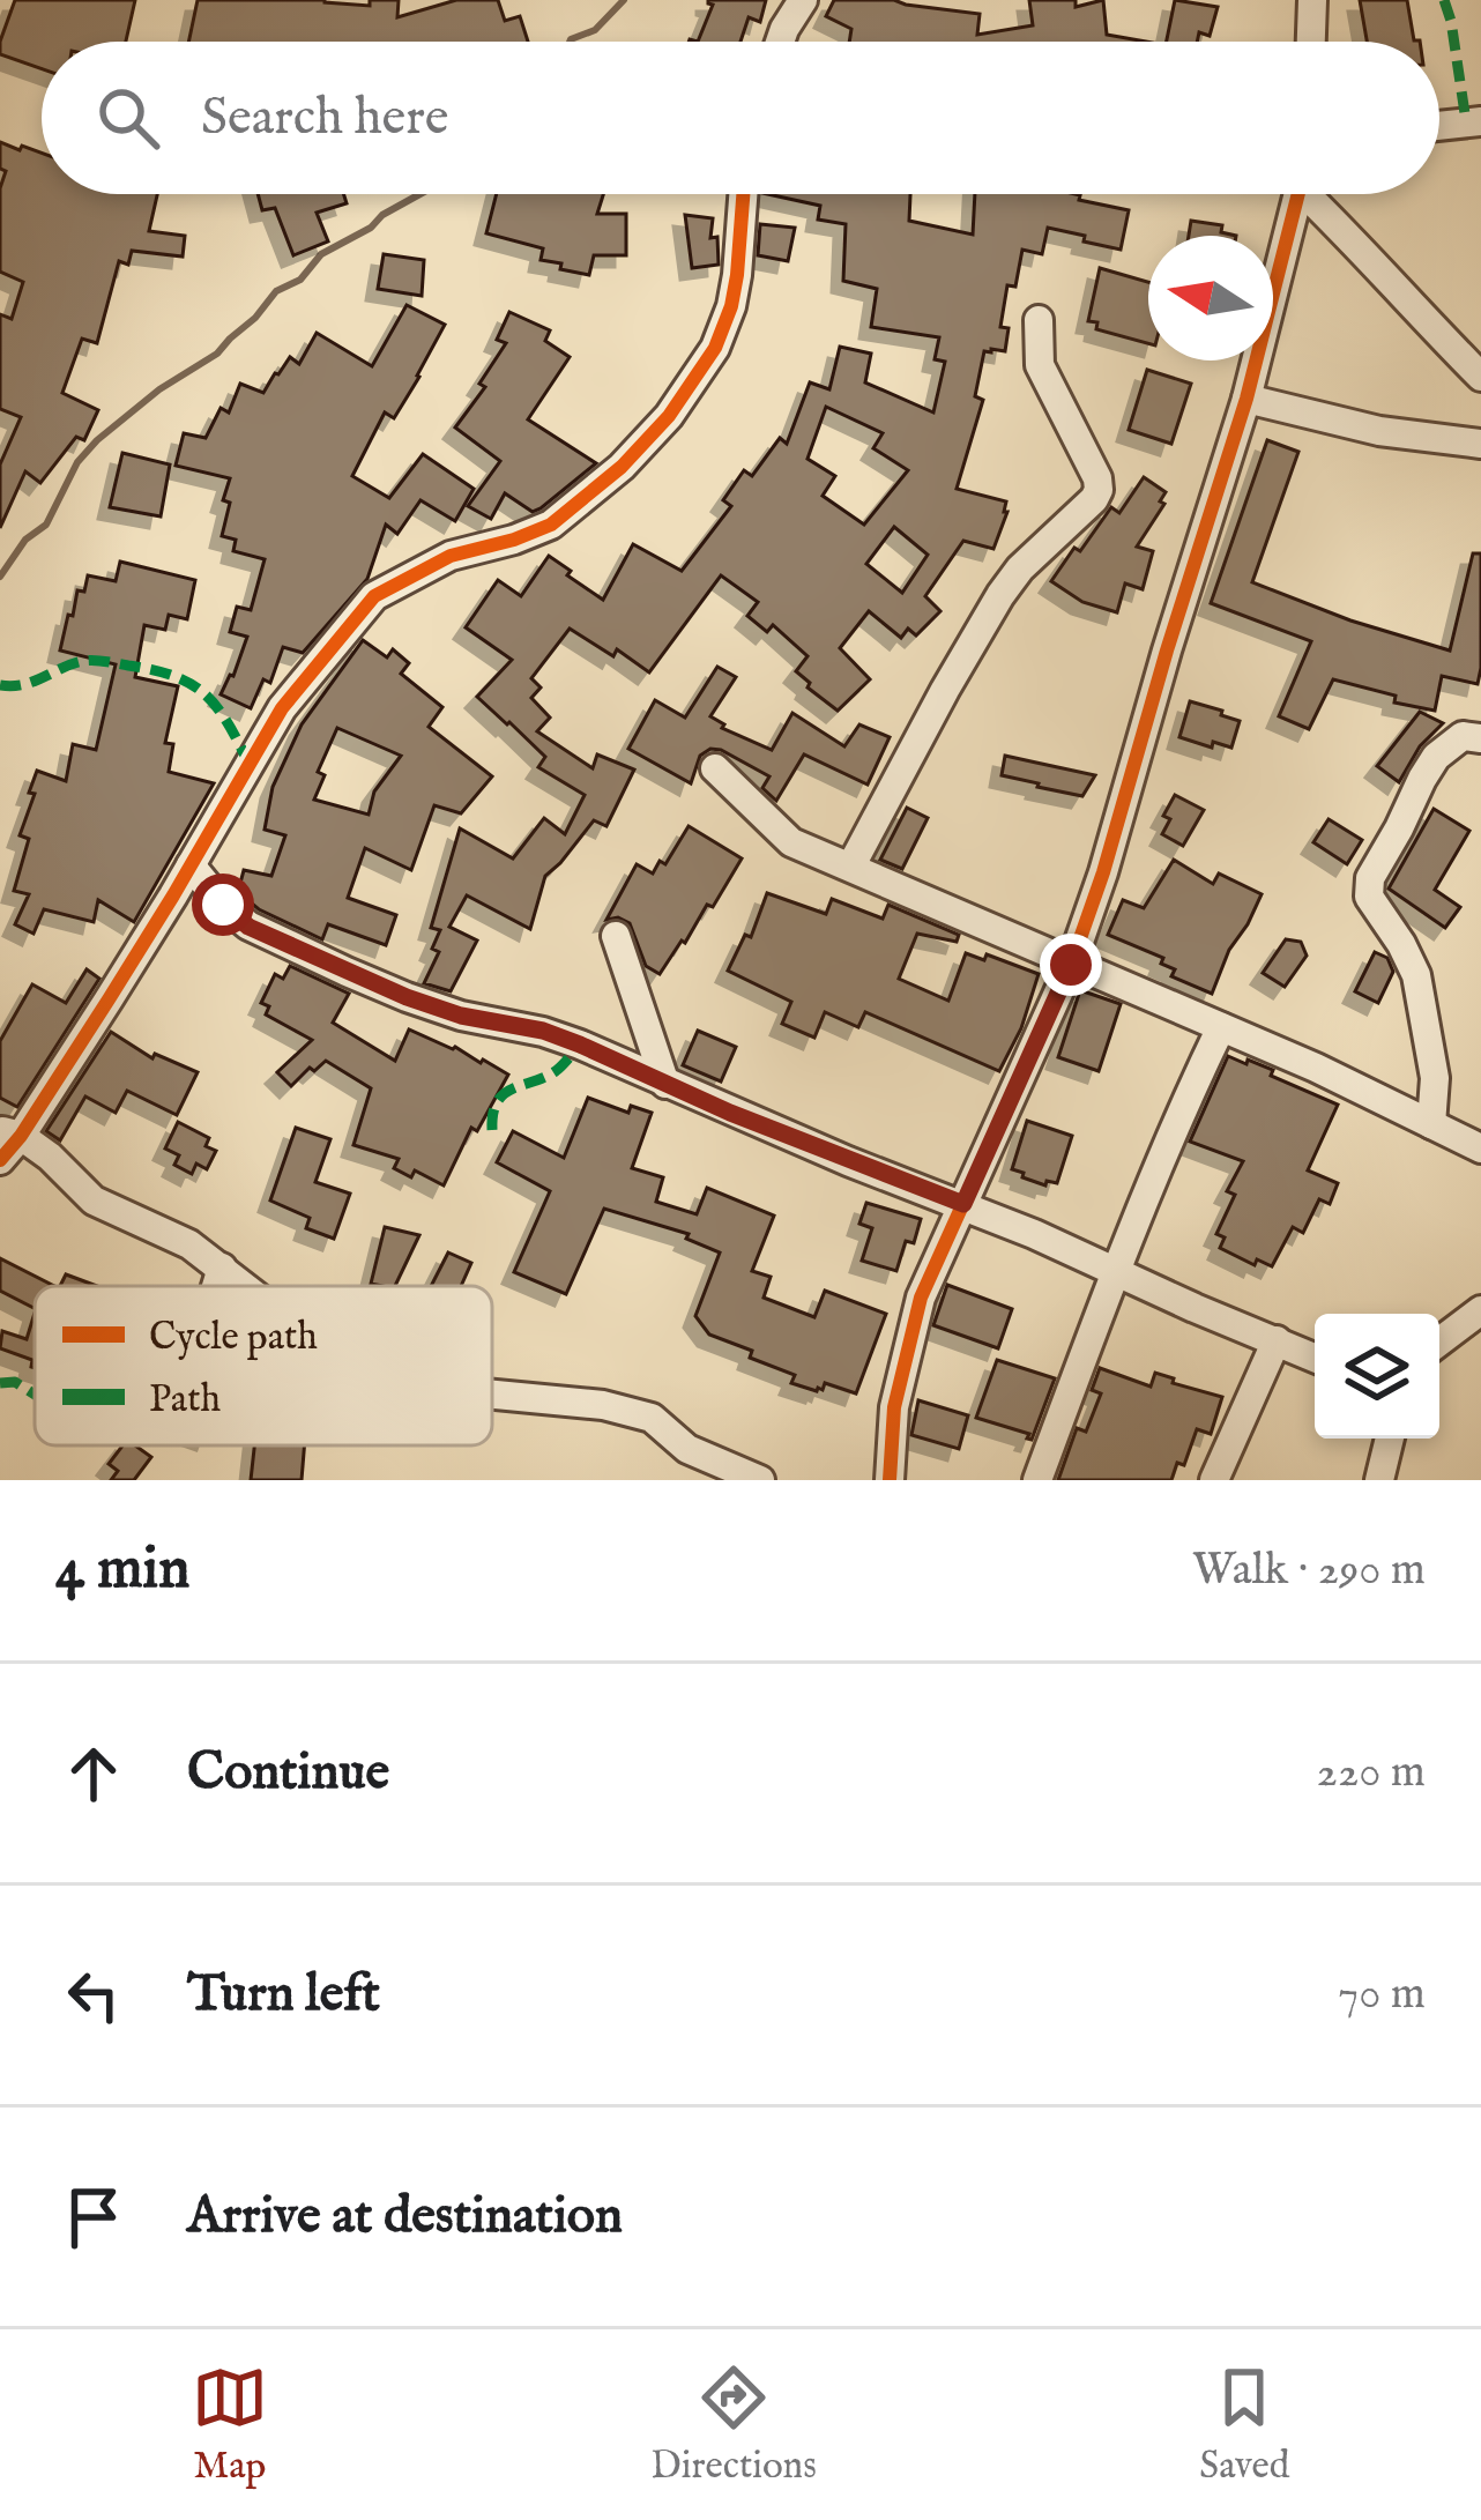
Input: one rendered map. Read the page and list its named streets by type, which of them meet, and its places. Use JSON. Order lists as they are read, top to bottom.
{
  "legend": ["Cycle path", "Path"],
  "north": "left",
  "page": {
    "search": "Search here",
    "heading": ["4 min", "Walk · 290 m"],
    "list": [
      ["Continue", "220 m"],
      ["Turn left", "70 m"],
      "Arrive at destination"
    ],
    "nav": ["Map", "Directions", "Saved"]
  }
}
